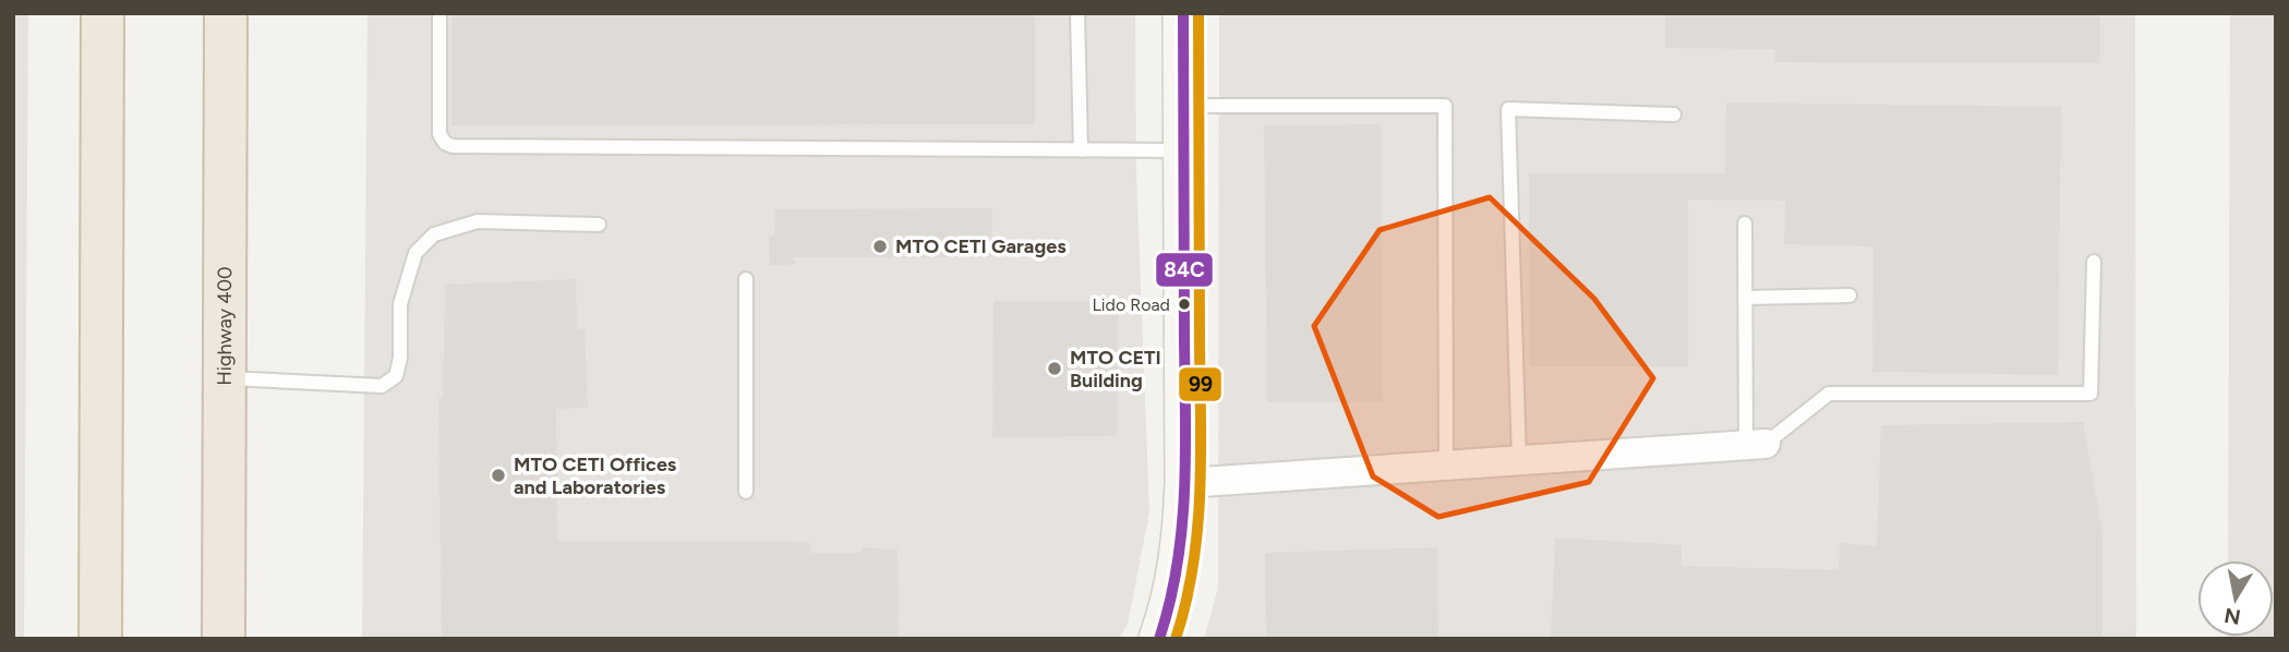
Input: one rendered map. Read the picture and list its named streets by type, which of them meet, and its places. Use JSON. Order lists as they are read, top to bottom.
{
  "streets": {
    "highway": ["Highway 400"]
  },
  "places": [
    "MTO CETI Garages",
    "Lido Road",
    "MTO CETI Building",
    "MTO CETI Offices and Laboratories"
  ],
  "lines": ["transit line 84C", "transit line 99"],
  "north": "bottom"
}
